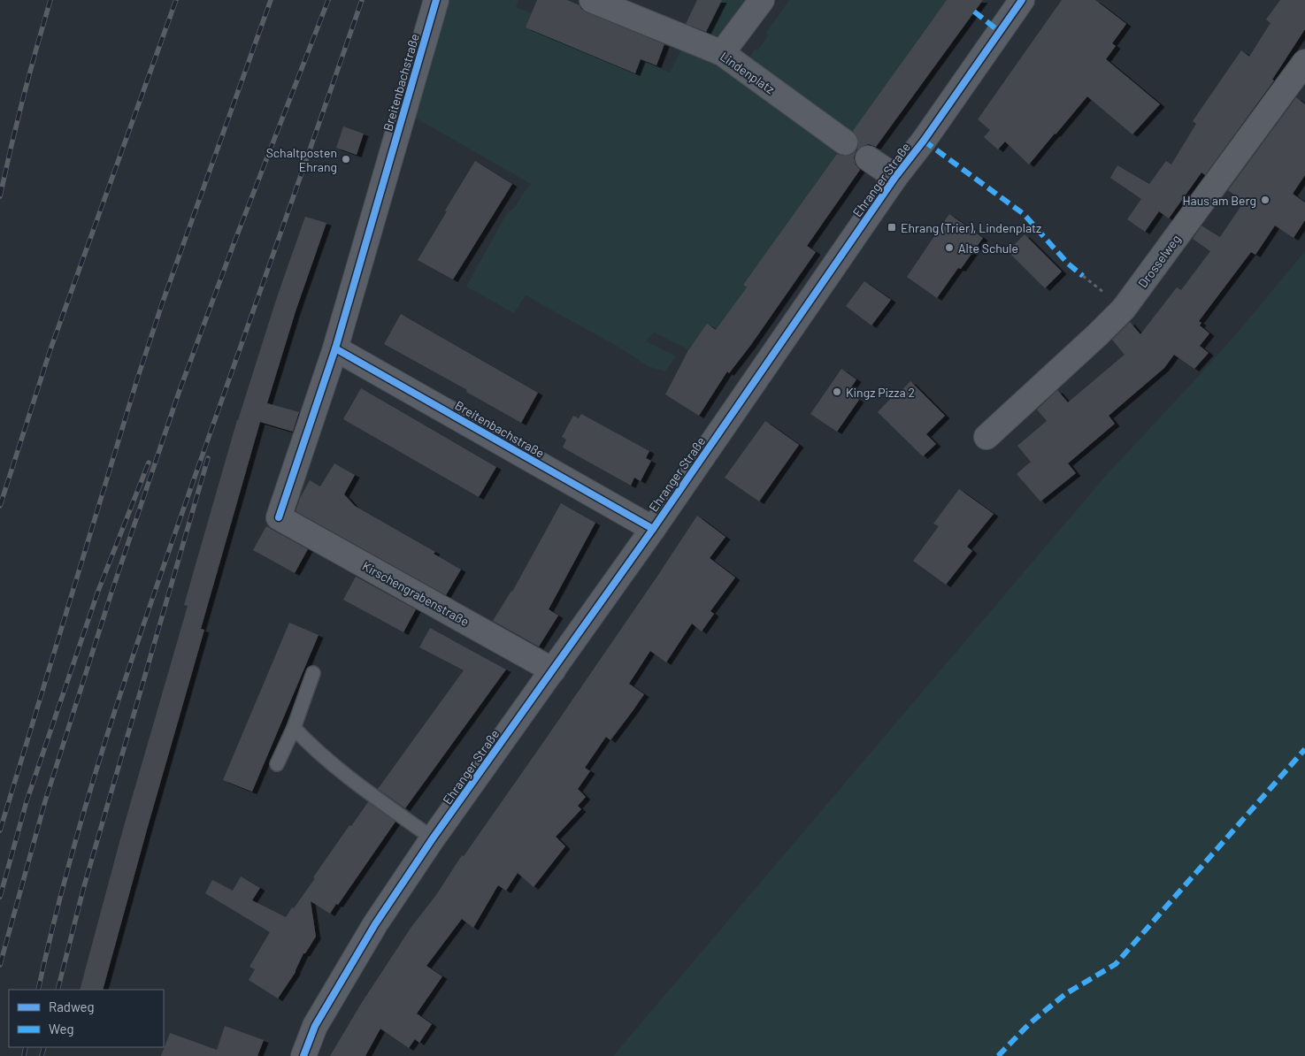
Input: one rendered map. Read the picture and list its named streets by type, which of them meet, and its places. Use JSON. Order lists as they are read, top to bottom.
{
  "streets": {
    "street": [
      "Lindenplatz",
      "Breitenbachstraße",
      "Ehranger Straße",
      "Drosselweg",
      "Kirschengrabenstraße"
    ]
  },
  "crossings": [
    ["Breitenbachstraße", "Ehranger Straße"],
    ["Breitenbachstraße", "Kirschengrabenstraße"],
    ["Ehranger Straße", "Kirschengrabenstraße"]
  ],
  "places": {
    "other": [
      "Schaltposten Ehrang",
      "Haus am Berg",
      "Alte Schule",
      "Kingz Pizza 2"
    ],
    "transit": ["Ehrang (Trier), Lindenplatz"]
  },
  "legend": ["Radweg", "Weg"]
}
